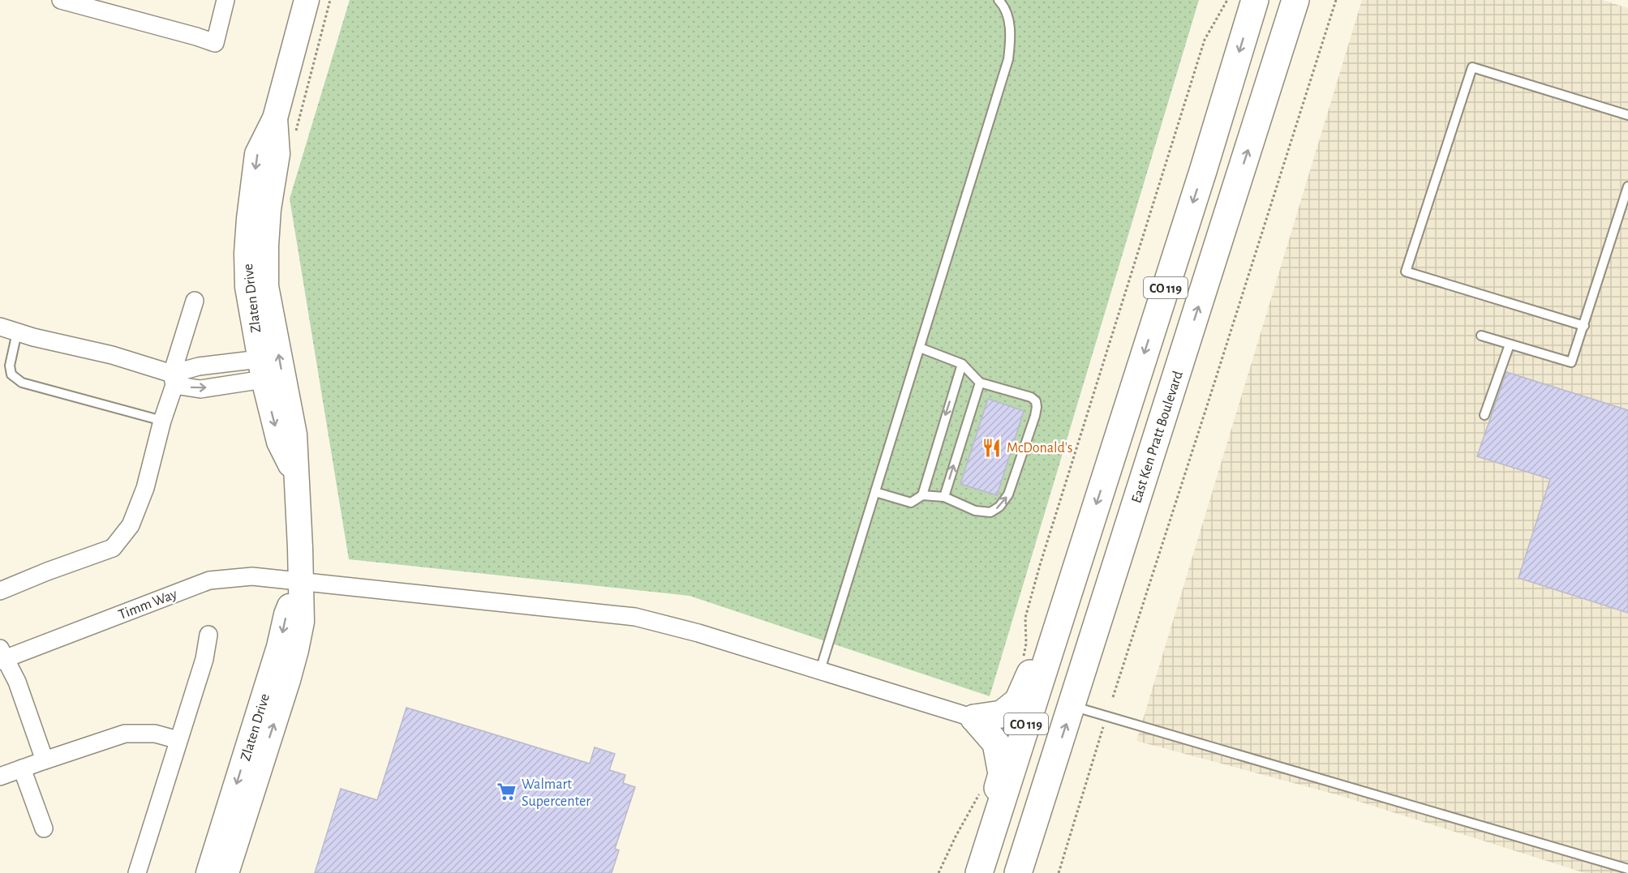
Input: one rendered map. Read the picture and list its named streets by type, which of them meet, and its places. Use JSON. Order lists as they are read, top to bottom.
{
  "streets": {
    "highway": ["CO 119", "East Ken Pratt Boulevard"],
    "street": ["Zlaten Drive", "Timm Way"]
  },
  "crossings": [
    ["Zlaten Drive", "Timm Way"]
  ],
  "places": {
    "restaurant": ["McDonald's"],
    "supermarket": ["Walmart Supercenter"]
  }
}
